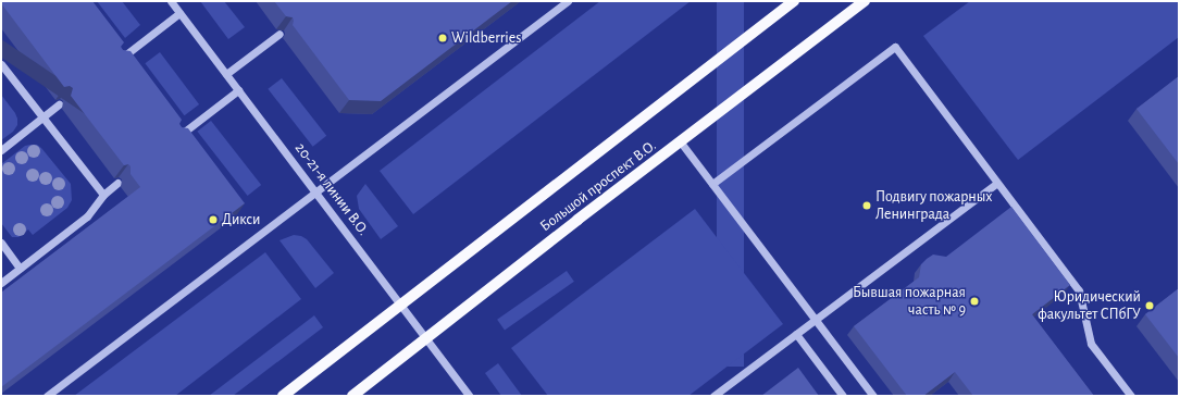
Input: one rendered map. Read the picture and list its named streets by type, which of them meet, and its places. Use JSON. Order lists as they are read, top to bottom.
{
  "streets": {
    "main road": ["Большой проспект В.О."],
    "street": ["20-21-я линии В.О."]
  },
  "crossings": [
    ["Большой проспект В.О.", "20-21-я линии В.О."]
  ],
  "places": [
    "Wildberries",
    "Подвигу пожарных Ленинграда",
    "Дикси",
    "Бывшая пожарная часть № 9",
    "Юридический факультет СПбГУ"
  ]
}
